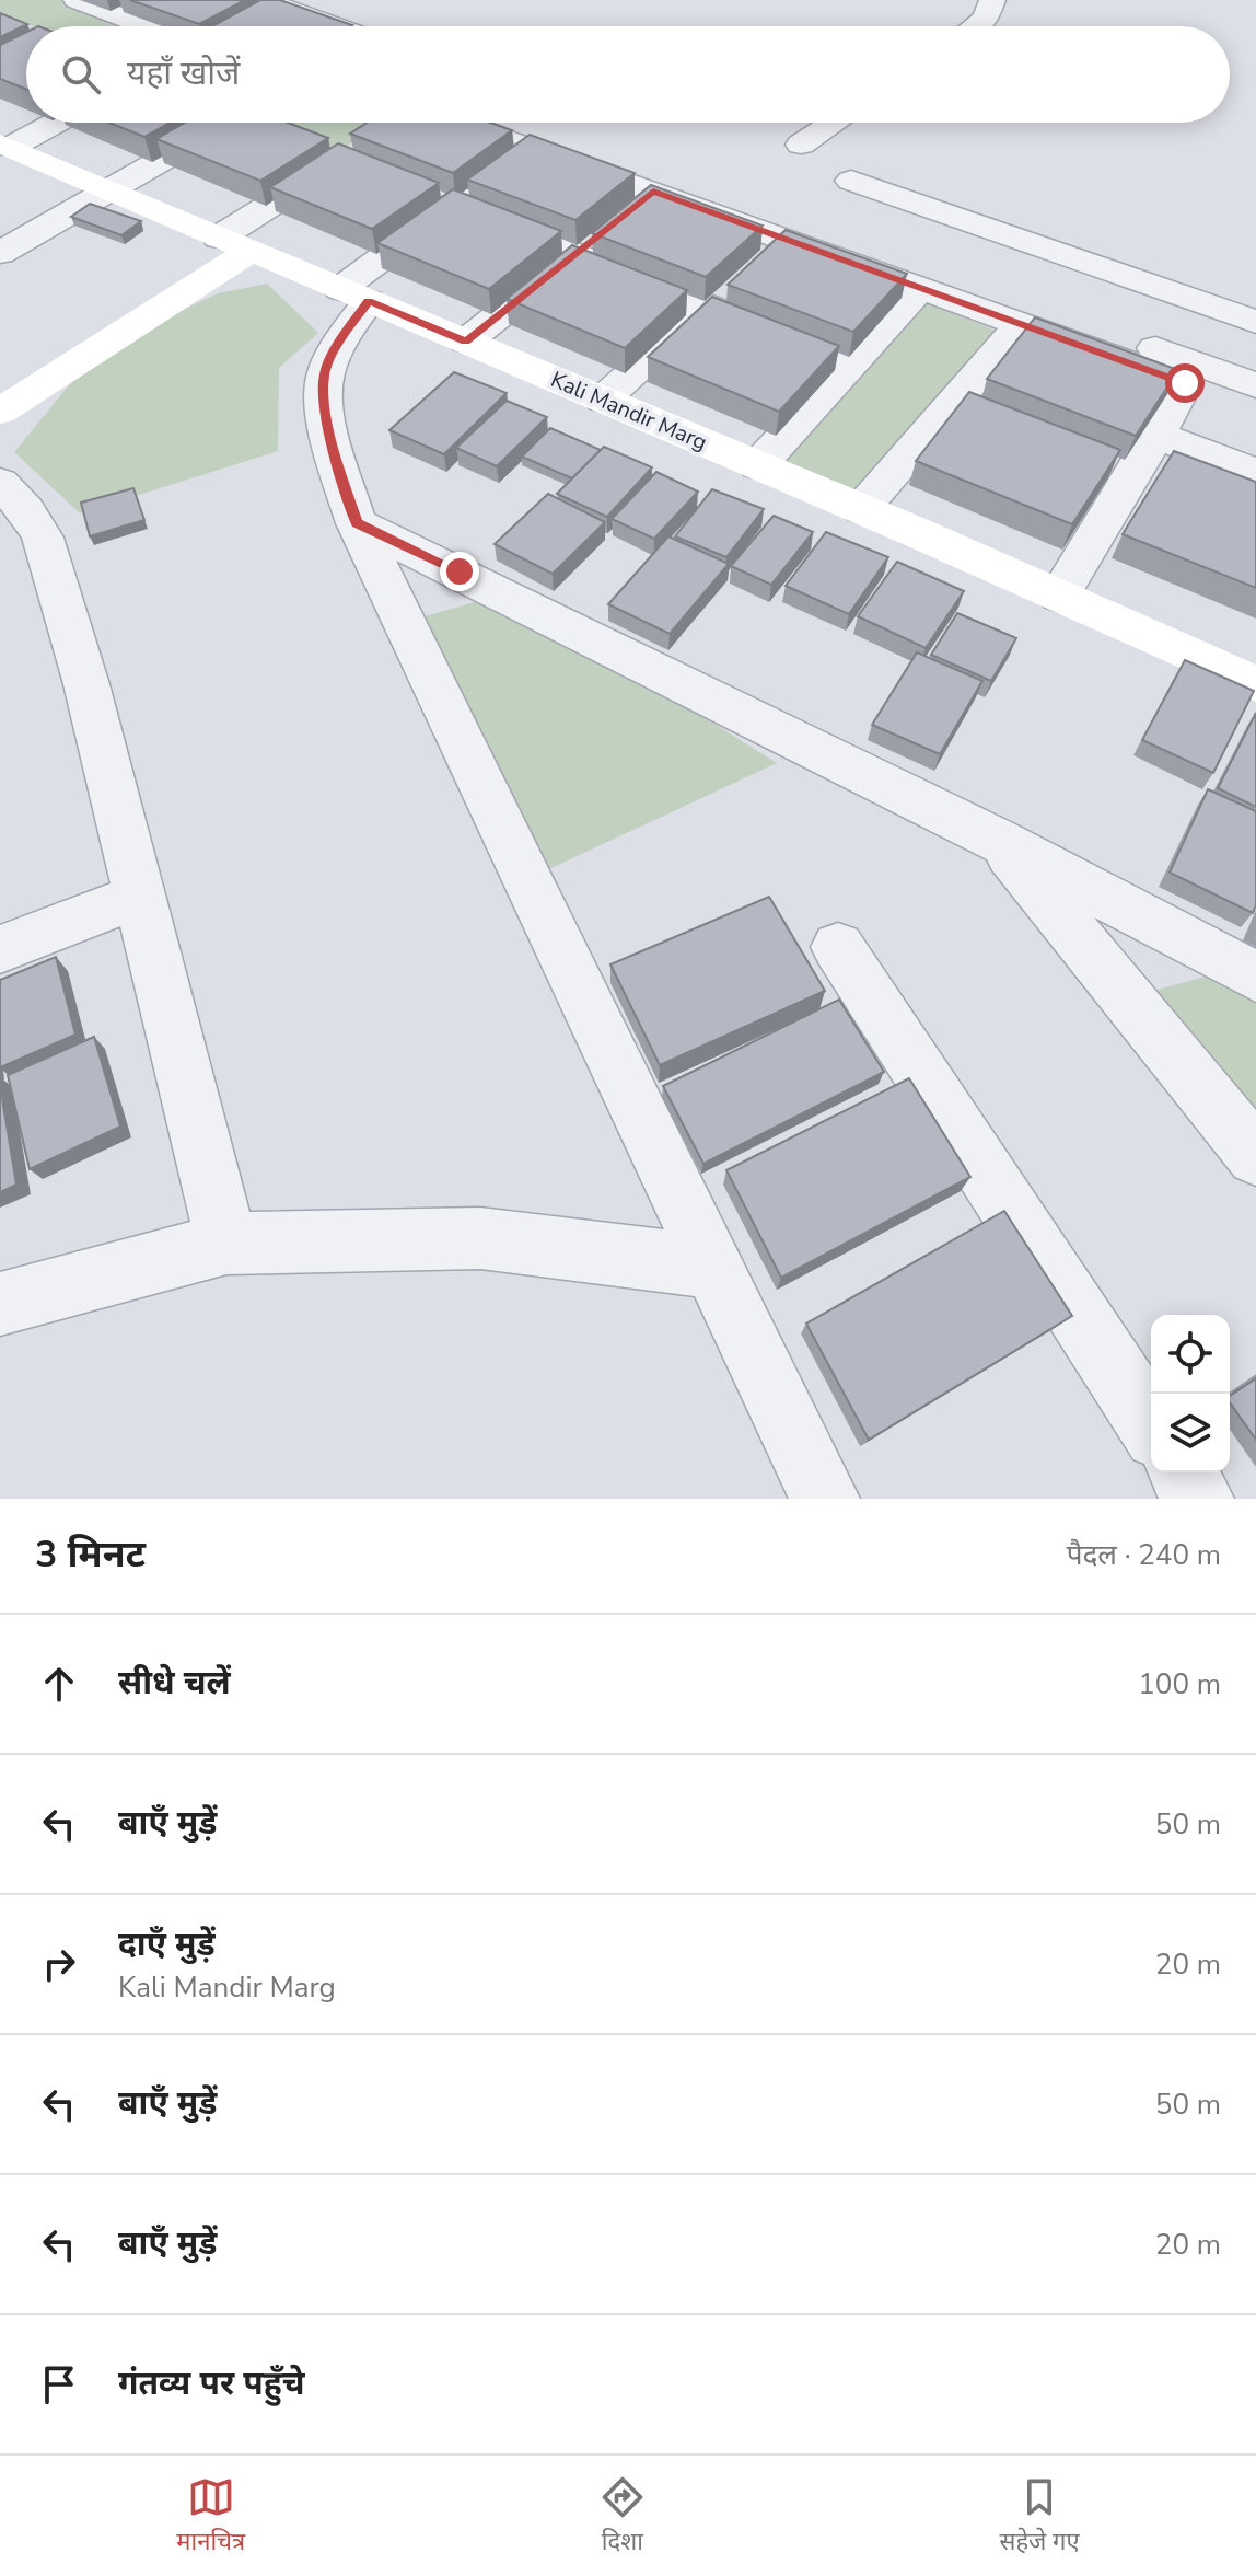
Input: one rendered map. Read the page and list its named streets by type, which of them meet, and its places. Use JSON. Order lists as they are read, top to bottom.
{
  "streets": {
    "street": ["Kali Mandir Marg"]
  },
  "page": {
    "search": "यहाँ खोजें",
    "heading": ["3 मिनट", "पैदल · 240 m"],
    "list": [
      ["सीधे चलें", "100 m"],
      ["बाएँ मुड़ें", "50 m"],
      ["दाएँ मुड़ें", "Kali Mandir Marg", "20 m"],
      ["बाएँ मुड़ें", "50 m"],
      ["बाएँ मुड़ें", "20 m"],
      "गंतव्य पर पहुँचे"
    ],
    "nav": ["मानचित्र", "दिशा", "सहेजे गए"]
  }
}
